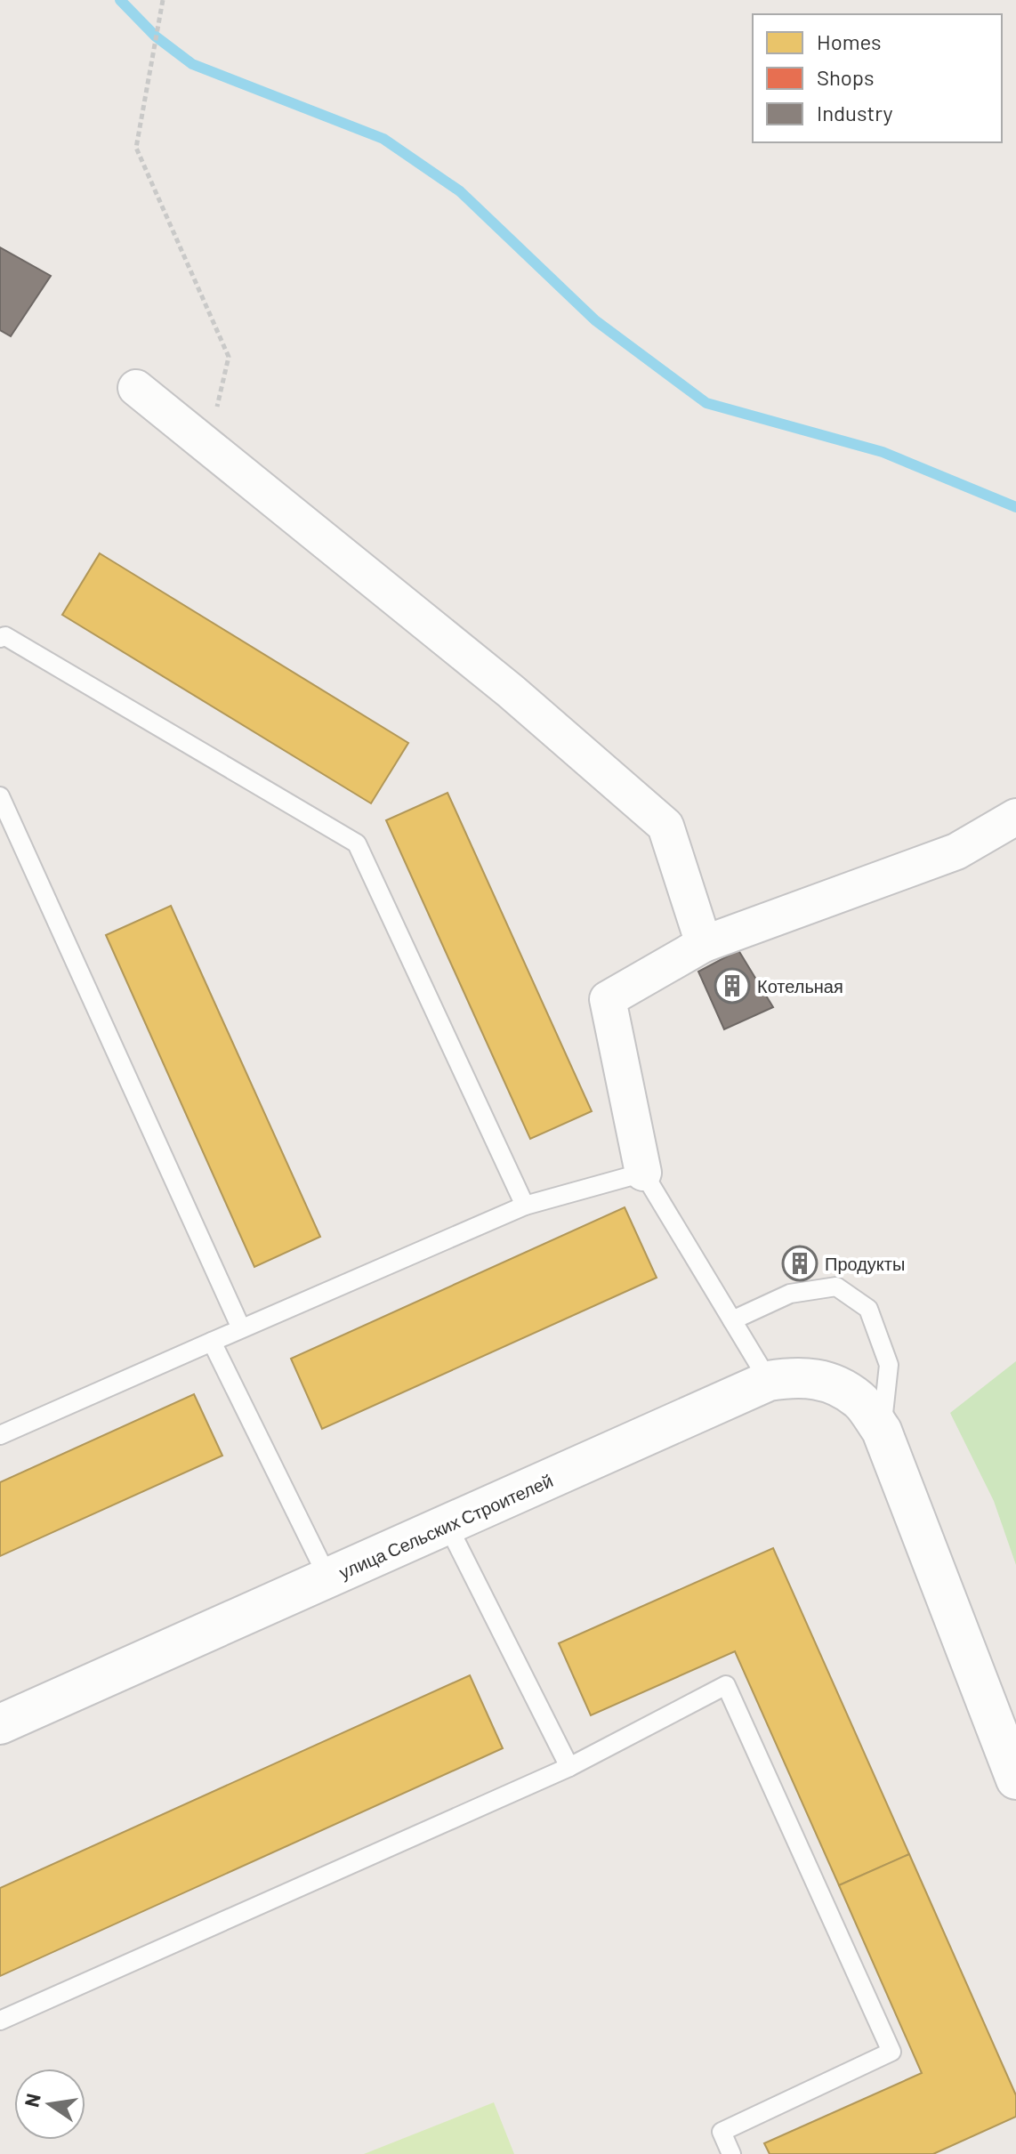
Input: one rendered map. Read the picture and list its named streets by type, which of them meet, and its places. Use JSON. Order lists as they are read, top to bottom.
{
  "streets": {
    "street": ["улица Сельских Строителей"]
  },
  "places": {
    "building": ["Котельная", "Продукты"]
  },
  "legend": ["Homes", "Shops", "Industry"],
  "north": "left"
}
